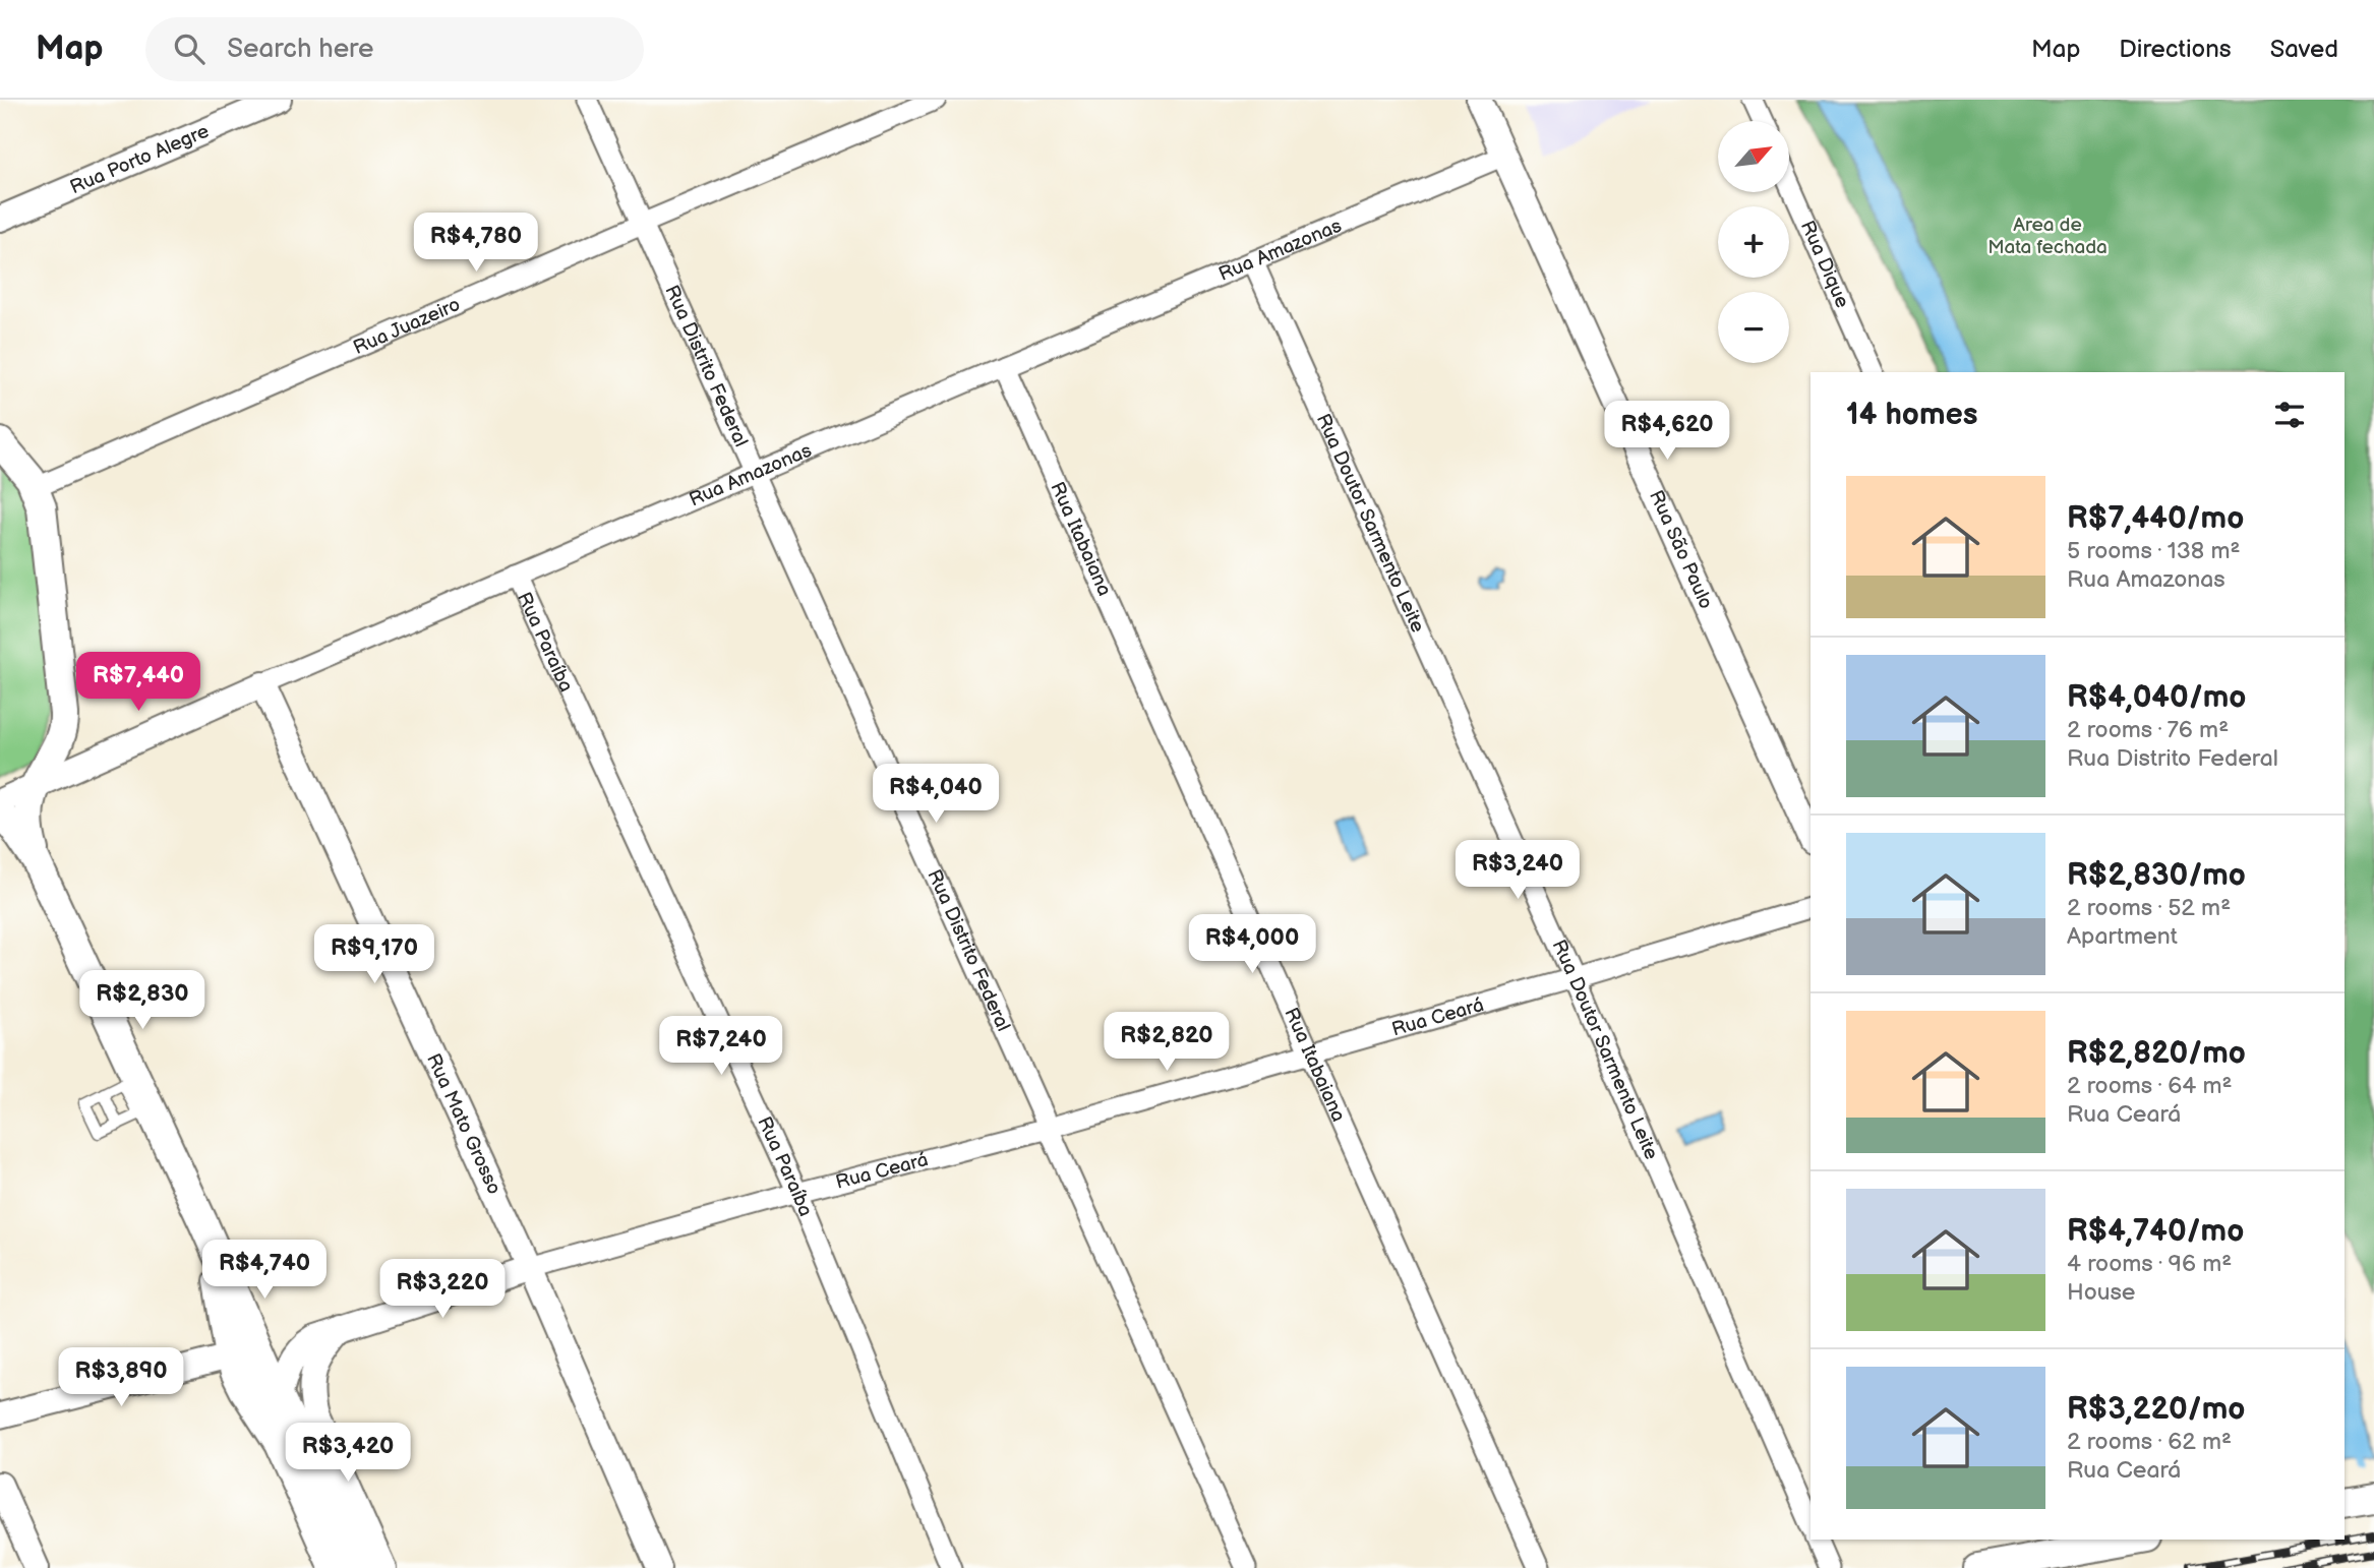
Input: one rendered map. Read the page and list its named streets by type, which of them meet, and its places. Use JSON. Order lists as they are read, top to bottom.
{
  "streets": {
    "street": [
      "Rua Porto Alegre",
      "Rua Amazonas",
      "Rua Dique",
      "Rua Juazeiro",
      "Rua Distrito Federal",
      "Rua Doutor Sarmento Leite",
      "Rua Itabaiana",
      "Rua São Paulo",
      "Rua Paraíba",
      "Rua Ceará",
      "Rua Mato Grosso"
    ]
  },
  "crossings": [
    ["Rua Amazonas", "Rua Distrito Federal"],
    ["Rua Amazonas", "Rua Doutor Sarmento Leite"],
    ["Rua Amazonas", "Rua Itabaiana"],
    ["Rua Amazonas", "Rua São Paulo"],
    ["Rua Amazonas", "Rua Paraíba"],
    ["Rua Amazonas", "Rua Mato Grosso"],
    ["Rua Juazeiro", "Rua Distrito Federal"],
    ["Rua Distrito Federal", "Rua Ceará"],
    ["Rua Doutor Sarmento Leite", "Rua Ceará"],
    ["Rua Itabaiana", "Rua Ceará"],
    ["Rua Paraíba", "Rua Ceará"],
    ["Rua Ceará", "Rua Mato Grosso"]
  ],
  "parks": ["Area de Mata fechada"],
  "north": "top right",
  "page": {
    "header": "Map",
    "search": "Search here",
    "nav": ["Map", "Directions", "Saved"],
    "map_buttons": ["+", "−"],
    "price": [
      "R$4,780",
      "R$4,620",
      "R$7,440",
      "R$4,040",
      "R$3,240",
      "R$4,000",
      "R$9,170",
      "R$2,830",
      "R$2,820",
      "R$7,240",
      "R$4,740",
      "R$3,220",
      "R$3,890",
      "R$3,420"
    ],
    "heading": "14 homes",
    "list": [
      {
        "name": "R$7,440/mo",
        "note": "5 rooms · 138 m² · Rua Amazonas"
      },
      {
        "name": "R$4,040/mo",
        "note": "2 rooms · 76 m² · Rua Distrito Federal"
      },
      {
        "name": "R$2,830/mo",
        "note": "2 rooms · 52 m² · Apartment"
      },
      {
        "name": "R$2,820/mo",
        "note": "2 rooms · 64 m² · Rua Ceará"
      },
      {
        "name": "R$4,740/mo",
        "note": "4 rooms · 96 m² · House"
      },
      {
        "name": "R$3,220/mo",
        "note": "2 rooms · 62 m² · Rua Ceará"
      }
    ]
  }
}
